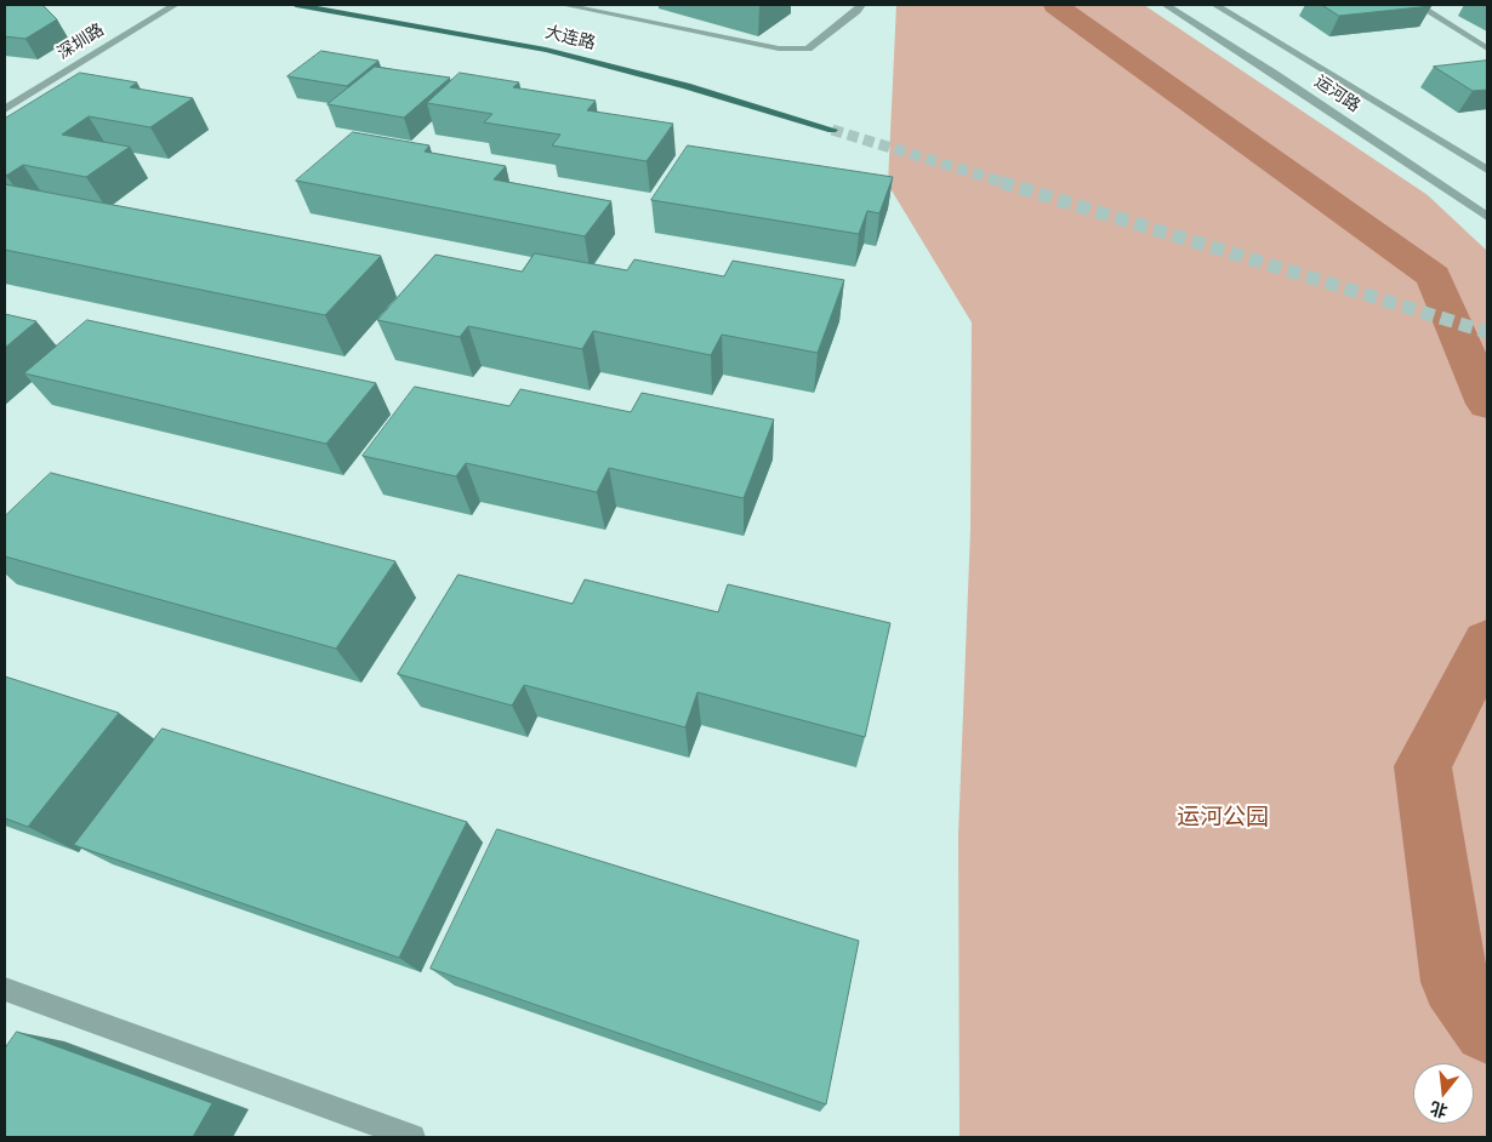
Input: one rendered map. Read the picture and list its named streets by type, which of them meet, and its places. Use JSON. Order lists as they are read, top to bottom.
{
  "streets": {
    "main road": ["大连路"],
    "street": ["深圳路", "运河路"]
  },
  "parks": ["运河公园"],
  "north": "bottom"
}
